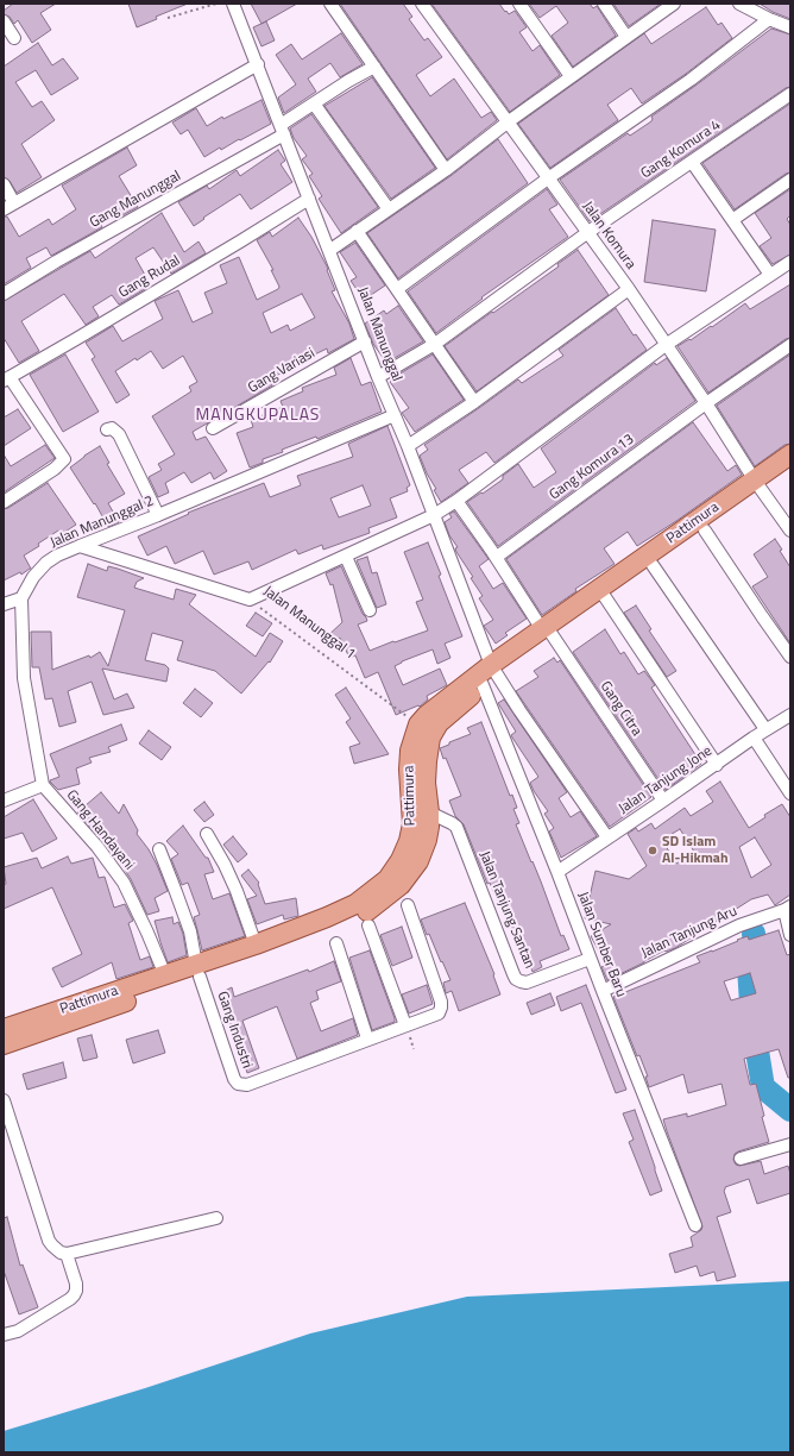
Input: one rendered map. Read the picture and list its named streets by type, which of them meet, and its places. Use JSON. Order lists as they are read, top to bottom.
{
  "streets": {
    "main road": ["Pattimura"],
    "street": [
      "Gang Komura 4",
      "Gang Manunggal",
      "Jalan Komura",
      "Gang Rudal",
      "Jalan Manunggal",
      "Gang Variasi",
      "Gang Komura 13",
      "Jalan Manunggal 2",
      "Jalan Manunggal 1",
      "Gang Citra",
      "Jalan Tanjung Jone",
      "Gang Handayani",
      "Jalan Tanjung Santan",
      "Jalan Tanjung Aru",
      "Jalan Sumber Baru",
      "Gang Industri"
    ]
  },
  "crossings": [
    ["Gang Komura 4", "Jalan Komura"],
    ["Gang Komura 4", "Jalan Manunggal"],
    ["Gang Manunggal", "Jalan Manunggal"],
    ["Jalan Komura", "Gang Komura 13"],
    ["Jalan Komura", "Pattimura"],
    ["Jalan Komura", "Jalan Manunggal 1"],
    ["Gang Rudal", "Jalan Manunggal"],
    ["Jalan Manunggal", "Gang Variasi"],
    ["Jalan Manunggal", "Jalan Manunggal 2"],
    ["Jalan Manunggal", "Pattimura"],
    ["Jalan Manunggal", "Jalan Manunggal 1"],
    ["Jalan Manunggal", "Jalan Sumber Baru"],
    ["Gang Komura 13", "Gang Citra"],
    ["Pattimura", "Jalan Manunggal 1"],
    ["Pattimura", "Gang Citra"],
    ["Pattimura", "Gang Handayani"],
    ["Pattimura", "Jalan Tanjung Santan"],
    ["Pattimura", "Jalan Sumber Baru"],
    ["Pattimura", "Gang Industri"],
    ["Jalan Manunggal 1", "Gang Citra"],
    ["Gang Citra", "Jalan Tanjung Jone"],
    ["Jalan Tanjung Jone", "Jalan Sumber Baru"],
    ["Jalan Tanjung Santan", "Jalan Sumber Baru"],
    ["Jalan Tanjung Aru", "Jalan Sumber Baru"]
  ],
  "districts": ["MANGKUPALAS"],
  "places": ["SD Islam Al-Hikmah"]
}
